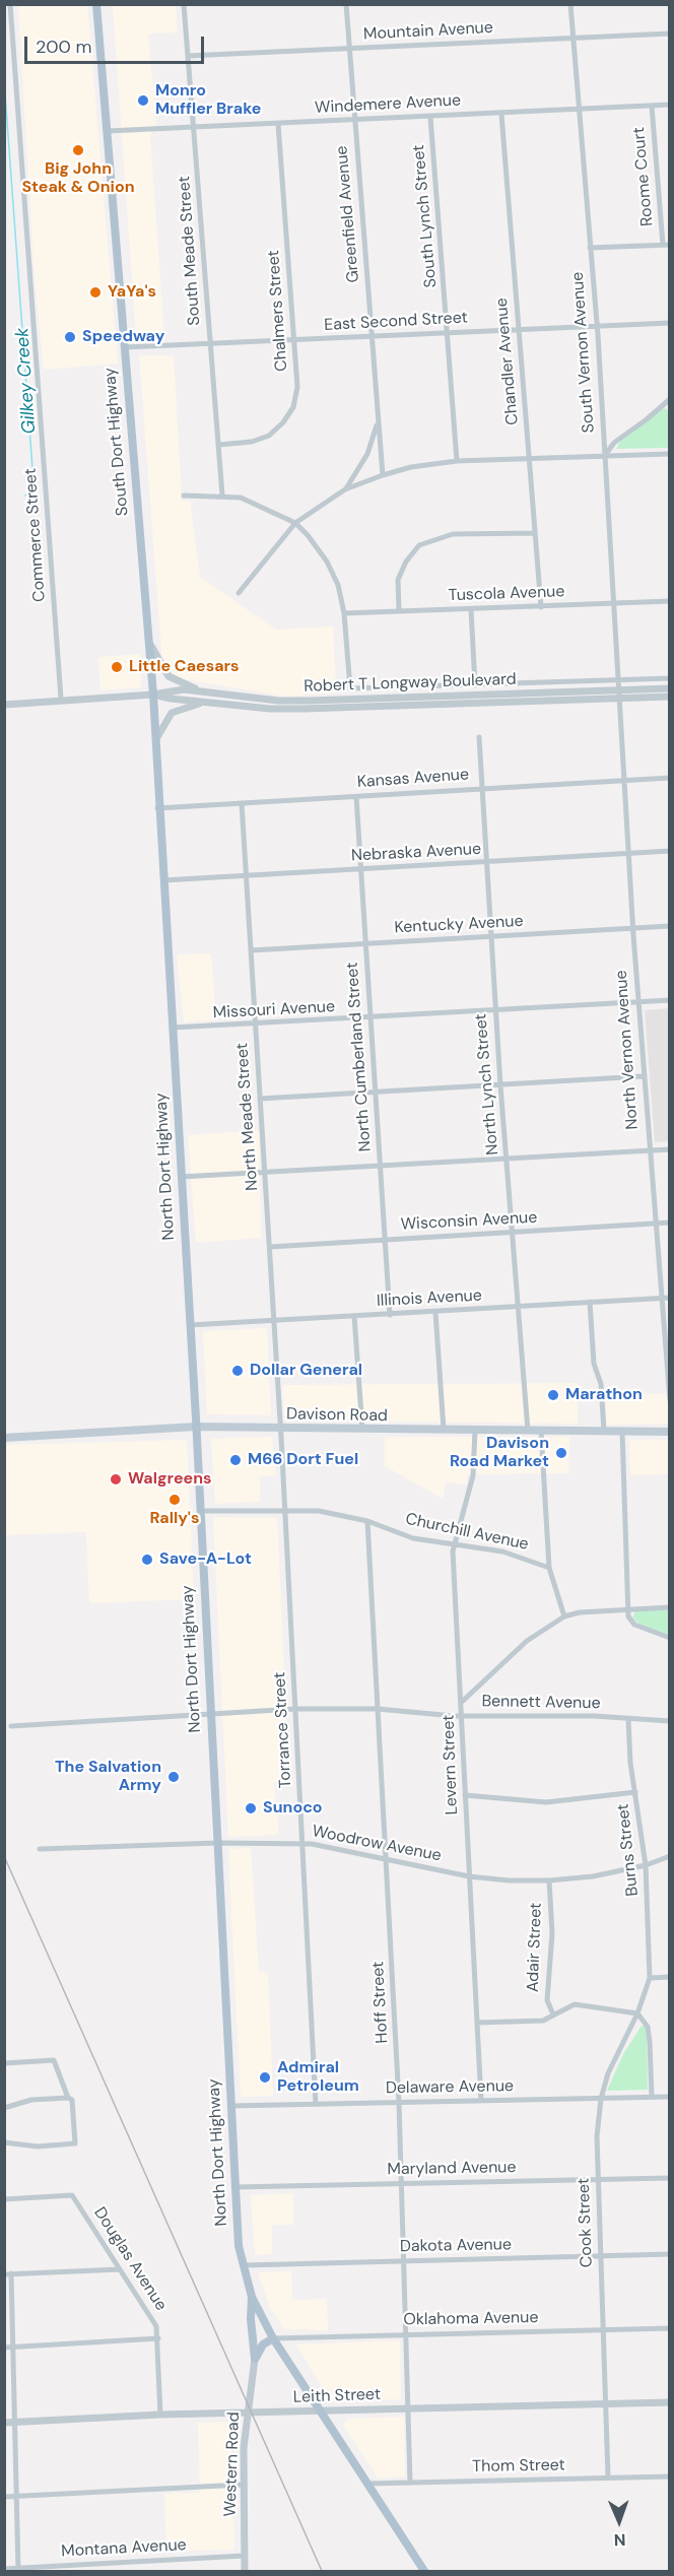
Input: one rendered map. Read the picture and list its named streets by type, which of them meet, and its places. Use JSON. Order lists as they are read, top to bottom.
{
  "streets": {
    "main road": ["South Dort Highway", "North Dort Highway", "Davison Road"],
    "street": [
      "Mountain Avenue",
      "Windemere Avenue",
      "Roome Court",
      "Greenfield Avenue",
      "South Lynch Street",
      "South Meade Street",
      "Chalmers Street",
      "East Second Street",
      "South Vernon Avenue",
      "Chandler Avenue",
      "Commerce Street",
      "Tuscola Avenue",
      "Robert T Longway Boulevard",
      "Kansas Avenue",
      "Nebraska Avenue",
      "Kentucky Avenue",
      "Missouri Avenue",
      "North Vernon Avenue",
      "North Cumberland Street",
      "North Lynch Street",
      "North Meade Street",
      "Wisconsin Avenue",
      "Illinois Avenue",
      "Churchill Avenue",
      "Bennett Avenue",
      "Torrance Street",
      "Levern Street",
      "Woodrow Avenue",
      "Burns Street",
      "Adair Street",
      "Hoff Street",
      "Delaware Avenue",
      "Maryland Avenue",
      "Cook Street",
      "Dakota Avenue",
      "Douglas Avenue",
      "Oklahoma Avenue",
      "Leith Street",
      "Western Road",
      "Thom Street",
      "Montana Avenue"
    ]
  },
  "crossings": [
    ["Mountain Avenue", "Greenfield Avenue"],
    ["Mountain Avenue", "South Meade Street"],
    ["Mountain Avenue", "South Vernon Avenue"],
    ["Windemere Avenue", "Roome Court"],
    ["Windemere Avenue", "Greenfield Avenue"],
    ["Windemere Avenue", "South Lynch Street"],
    ["Windemere Avenue", "South Meade Street"],
    ["Windemere Avenue", "Chalmers Street"],
    ["Windemere Avenue", "South Vernon Avenue"],
    ["Windemere Avenue", "Chandler Avenue"],
    ["Windemere Avenue", "South Dort Highway"],
    ["Greenfield Avenue", "East Second Street"],
    ["South Lynch Street", "East Second Street"],
    ["South Meade Street", "Chalmers Street"],
    ["South Meade Street", "East Second Street"],
    ["Chalmers Street", "East Second Street"],
    ["East Second Street", "South Vernon Avenue"],
    ["East Second Street", "Chandler Avenue"],
    ["East Second Street", "South Dort Highway"],
    ["South Vernon Avenue", "Tuscola Avenue"],
    ["South Vernon Avenue", "Robert T Longway Boulevard"],
    ["South Vernon Avenue", "North Vernon Avenue"],
    ["Chandler Avenue", "Tuscola Avenue"],
    ["South Dort Highway", "Robert T Longway Boulevard"],
    ["South Dort Highway", "North Dort Highway"],
    ["Commerce Street", "Robert T Longway Boulevard"],
    ["Robert T Longway Boulevard", "North Vernon Avenue"],
    ["Robert T Longway Boulevard", "North Dort Highway"],
    ["Kansas Avenue", "North Vernon Avenue"],
    ["Kansas Avenue", "North Cumberland Street"],
    ["Kansas Avenue", "North Lynch Street"],
    ["Kansas Avenue", "North Meade Street"],
    ["Kansas Avenue", "North Dort Highway"],
    ["Nebraska Avenue", "North Vernon Avenue"],
    ["Nebraska Avenue", "North Cumberland Street"],
    ["Nebraska Avenue", "North Lynch Street"],
    ["Nebraska Avenue", "North Meade Street"],
    ["Nebraska Avenue", "North Dort Highway"],
    ["Kentucky Avenue", "North Vernon Avenue"],
    ["Kentucky Avenue", "North Cumberland Street"],
    ["Kentucky Avenue", "North Lynch Street"],
    ["Kentucky Avenue", "North Meade Street"],
    ["Missouri Avenue", "North Vernon Avenue"],
    ["Missouri Avenue", "North Cumberland Street"],
    ["Missouri Avenue", "North Lynch Street"],
    ["Missouri Avenue", "North Meade Street"],
    ["Missouri Avenue", "North Dort Highway"],
    ["North Vernon Avenue", "Wisconsin Avenue"],
    ["North Vernon Avenue", "Illinois Avenue"],
    ["North Cumberland Street", "Wisconsin Avenue"],
    ["North Cumberland Street", "Illinois Avenue"],
    ["North Lynch Street", "Wisconsin Avenue"],
    ["North Lynch Street", "Illinois Avenue"],
    ["North Lynch Street", "Davison Road"],
    ["North Meade Street", "Wisconsin Avenue"],
    ["North Meade Street", "Illinois Avenue"],
    ["North Meade Street", "Davison Road"],
    ["North Meade Street", "Torrance Street"],
    ["North Dort Highway", "Illinois Avenue"],
    ["North Dort Highway", "Davison Road"],
    ["North Dort Highway", "Churchill Avenue"],
    ["North Dort Highway", "Bennett Avenue"],
    ["North Dort Highway", "Woodrow Avenue"],
    ["North Dort Highway", "Delaware Avenue"],
    ["North Dort Highway", "Maryland Avenue"],
    ["North Dort Highway", "Dakota Avenue"],
    ["North Dort Highway", "Oklahoma Avenue"],
    ["North Dort Highway", "Leith Street"],
    ["North Dort Highway", "Thom Street"],
    ["Davison Road", "Torrance Street"],
    ["Davison Road", "Levern Street"],
    ["Churchill Avenue", "Torrance Street"],
    ["Churchill Avenue", "Levern Street"],
    ["Churchill Avenue", "Hoff Street"],
    ["Bennett Avenue", "Torrance Street"],
    ["Bennett Avenue", "Levern Street"],
    ["Bennett Avenue", "Burns Street"],
    ["Bennett Avenue", "Hoff Street"],
    ["Torrance Street", "Woodrow Avenue"],
    ["Torrance Street", "Delaware Avenue"],
    ["Levern Street", "Woodrow Avenue"],
    ["Levern Street", "Delaware Avenue"],
    ["Woodrow Avenue", "Burns Street"],
    ["Woodrow Avenue", "Adair Street"],
    ["Woodrow Avenue", "Hoff Street"],
    ["Burns Street", "Cook Street"],
    ["Hoff Street", "Delaware Avenue"],
    ["Hoff Street", "Maryland Avenue"],
    ["Hoff Street", "Dakota Avenue"],
    ["Hoff Street", "Oklahoma Avenue"],
    ["Hoff Street", "Leith Street"],
    ["Hoff Street", "Thom Street"],
    ["Delaware Avenue", "Cook Street"],
    ["Maryland Avenue", "Cook Street"],
    ["Cook Street", "Dakota Avenue"],
    ["Cook Street", "Oklahoma Avenue"],
    ["Cook Street", "Leith Street"],
    ["Cook Street", "Thom Street"],
    ["Douglas Avenue", "Leith Street"],
    ["Leith Street", "Western Road"],
    ["Western Road", "Montana Avenue"]
  ],
  "water": ["Gilkey Creek"],
  "places": [
    "Monro Muffler Brake",
    "Big John Steak & Onion",
    "YaYa's",
    "Speedway",
    "Little Caesars",
    "Dollar General",
    "Marathon",
    "Davison Road Market",
    "M66 Dort Fuel",
    "Walgreens",
    "Rally's",
    "Save-A-Lot",
    "The Salvation Army",
    "Sunoco",
    "Admiral Petroleum"
  ],
  "scale_bar": "200 m",
  "north": "bottom"
}
